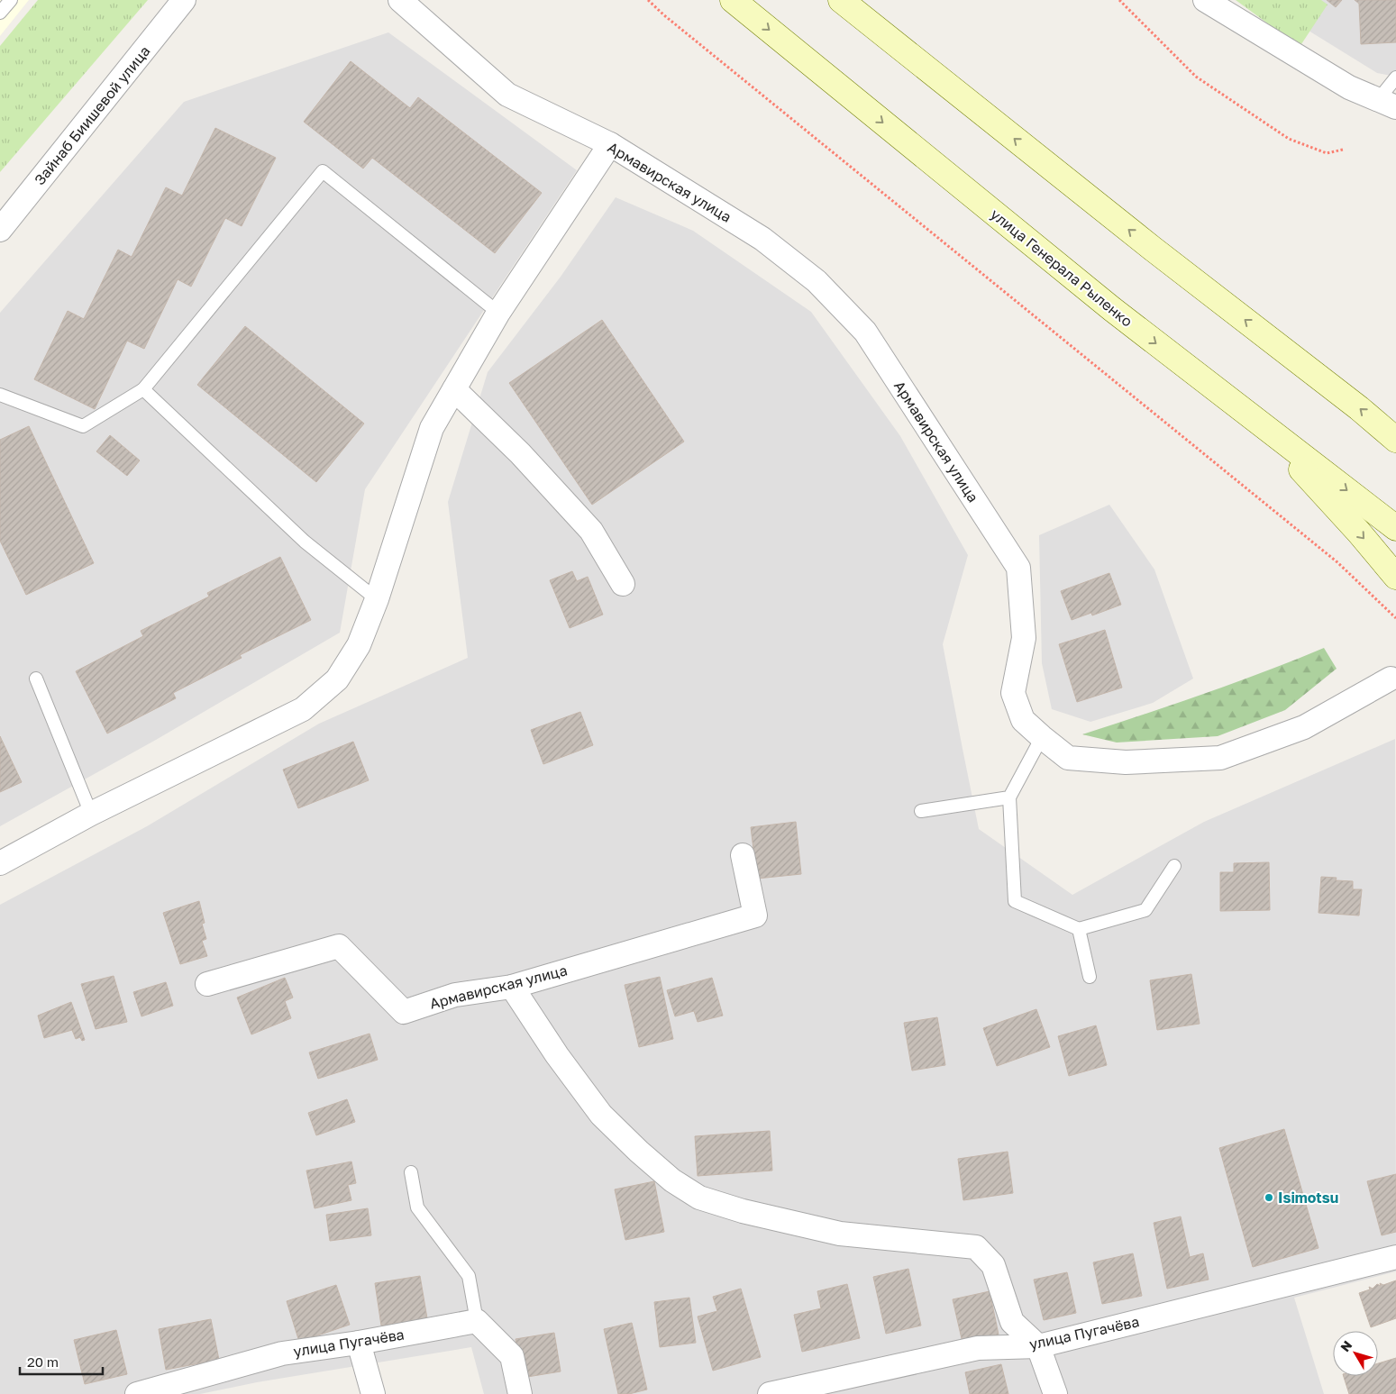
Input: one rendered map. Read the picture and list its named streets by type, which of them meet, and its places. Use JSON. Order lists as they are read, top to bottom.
{
  "streets": {
    "main road": ["улица Генерала Рыленко"],
    "street": ["Зайнаб Биишевой улица", "Армавирская улица", "улица Пугачёва"]
  },
  "places": ["Isimotsu"],
  "scale_bar": "20 m",
  "north": "top left"
}
